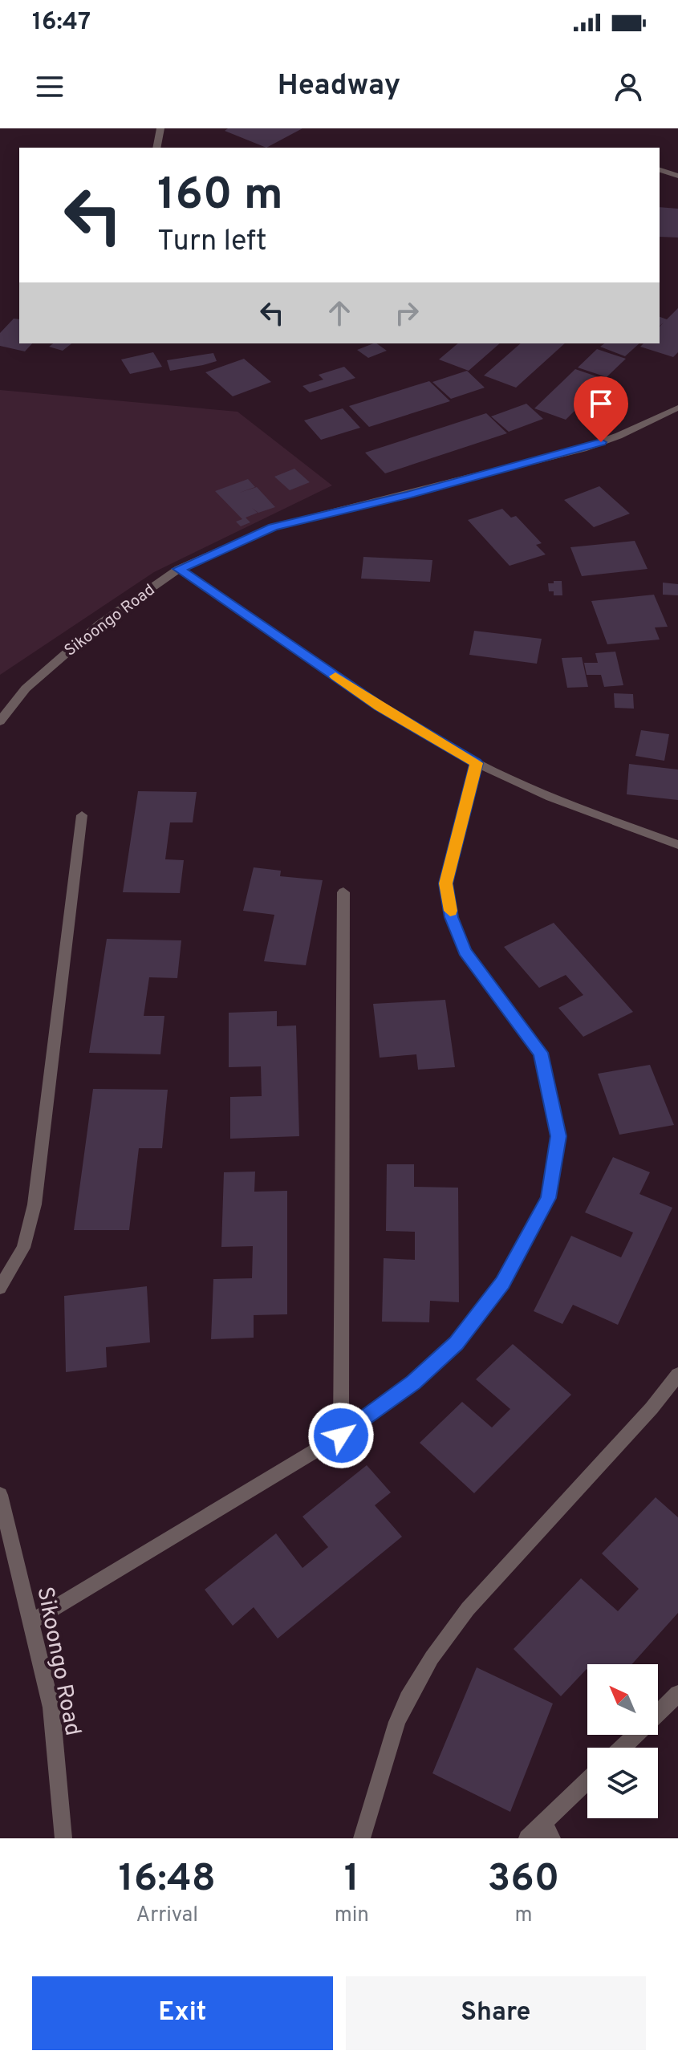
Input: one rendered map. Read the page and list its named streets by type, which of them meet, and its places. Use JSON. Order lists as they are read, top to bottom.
{
  "streets": {
    "street": ["Sikoongo Road"]
  },
  "north": "top left",
  "page": {
    "status": "16:47",
    "header": "Headway",
    "turn": ["160 m", "Turn left"],
    "eta": [
      "16:48",
      "Arrival",
      "1",
      "min",
      "360",
      "m"
    ],
    "buttons": ["Exit", "Share"]
  }
}
